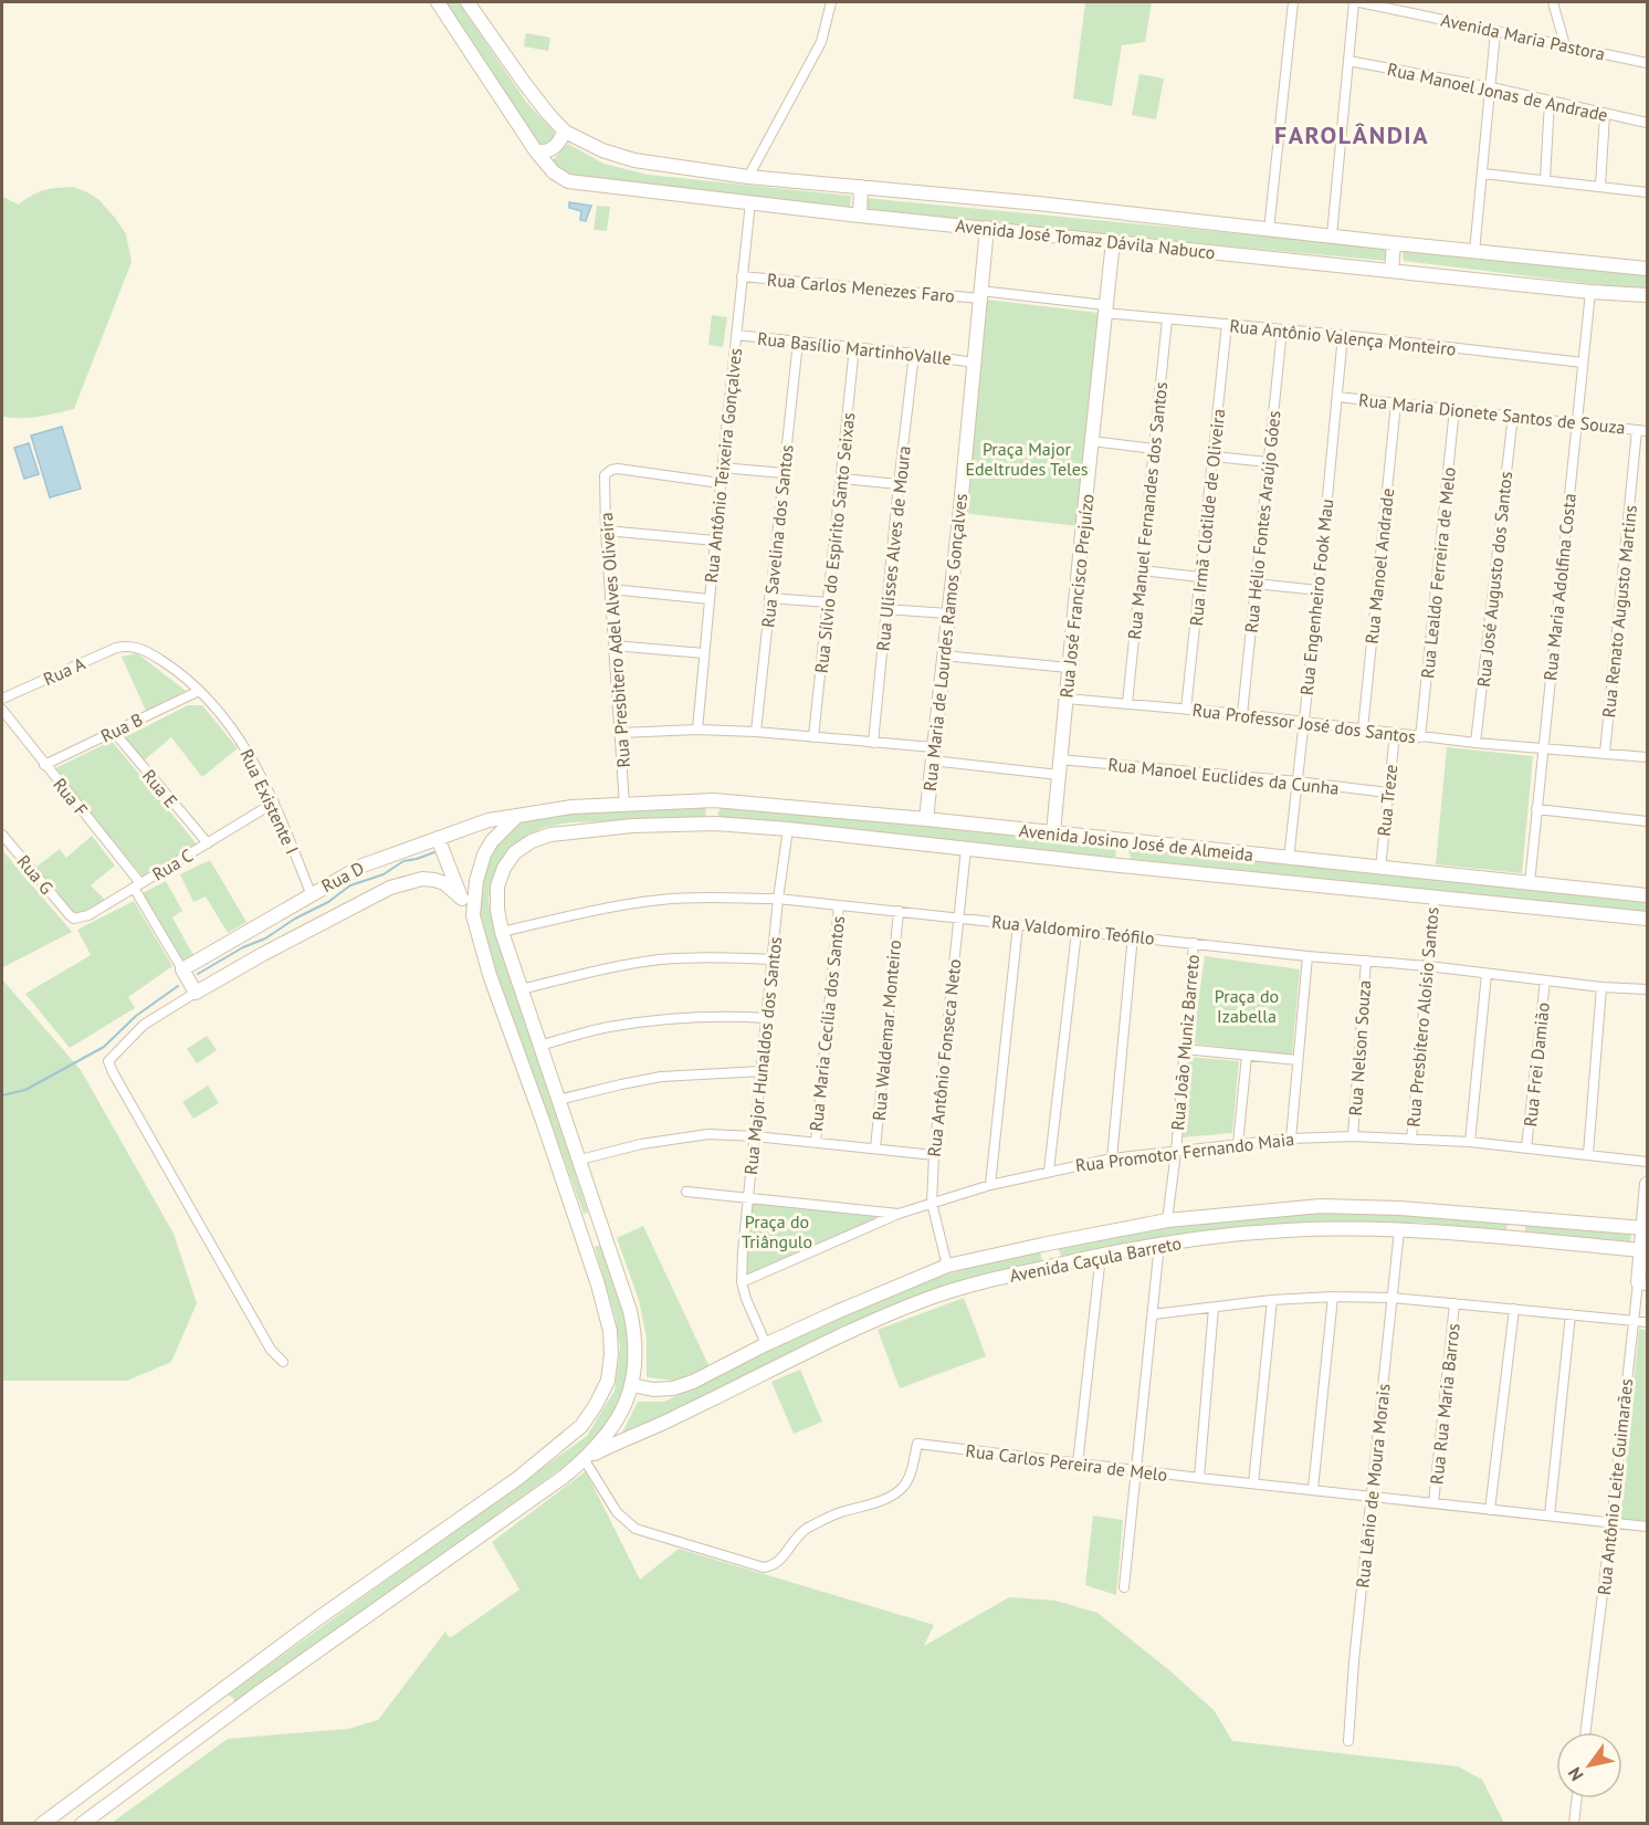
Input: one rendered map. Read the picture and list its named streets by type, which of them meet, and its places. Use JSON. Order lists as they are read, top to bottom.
{
  "streets": {
    "main road": [
      "Avenida José Tomaz Dávila Nabuco",
      "Rua José Francisco Prejuízo",
      "Rua Maria de Lourdes Ramos Gonçalves",
      "Avenida Josino José de Almeida",
      "Rua D",
      "Avenida Caçula Barreto",
      "Rua Antônio Leite Guimarães"
    ],
    "street": [
      "Avenida Maria Pastora",
      "Rua Manoel Jonas de Andrade",
      "Rua Carlos Menezes Faro",
      "Rua Antônio Valença Monteiro",
      "Rua Basílio MartinhoValle",
      "Rua Maria Dionete Santos de Souza",
      "Rua Antônio Teixeira Gonçalves",
      "Rua Manuel Fernandes dos Santos",
      "Rua Irmã Clotilde de Oliveira",
      "Rua Hélio Fontes Araújo Góes",
      "Rua Savelina dos Santos",
      "Rua Sílvio do Espírito Santo Seixas",
      "Rua Ulisses Alves de Moura",
      "Rua Manoel Andrade",
      "Rua Lealdo Ferreira de Melo",
      "Rua José Augusto dos Santos",
      "Rua Maria Adolfina Costa",
      "Rua Engenheiro Fook Mau",
      "Rua Renato Augusto Martins",
      "Rua Presbitero Adel Alves Oliveira",
      "Rua A",
      "Rua Professor José dos Santos",
      "Rua B",
      "Rua Manoel Euclides da Cunha",
      "Rua E",
      "Rua F",
      "Rua Treze",
      "Rua Existente I",
      "Rua C",
      "Rua G",
      "Rua Valdomiro Teófilo",
      "Rua Presbítero Aloísio Santos",
      "Rua Maria Cecília dos Santos",
      "Rua Waldemar Monteiro",
      "Rua João Muniz Barreto",
      "Rua Nelson Souza",
      "Rua Major Hunaldos dos Santos",
      "Rua Antônio Fonseca Neto",
      "Rua Frei Damião",
      "Rua Promotor Fernando Maia",
      "Rua Rua Maria Barros",
      "Rua Carlos Pereira de Melo",
      "Rua Lênio de Moura Morais"
    ]
  },
  "crossings": [
    ["Avenida José Tomaz Dávila Nabuco", "Rua Antônio Teixeira Gonçalves"],
    ["Avenida José Tomaz Dávila Nabuco", "Rua Maria Adolfina Costa"],
    ["Avenida José Tomaz Dávila Nabuco", "Rua José Francisco Prejuízo"],
    ["Avenida José Tomaz Dávila Nabuco", "Rua Maria de Lourdes Ramos Gonçalves"],
    ["Rua Carlos Menezes Faro", "Rua Antônio Valença Monteiro"],
    ["Rua Carlos Menezes Faro", "Rua Antônio Teixeira Gonçalves"],
    ["Rua Carlos Menezes Faro", "Rua José Francisco Prejuízo"],
    ["Rua Carlos Menezes Faro", "Rua Maria de Lourdes Ramos Gonçalves"],
    ["Rua Antônio Valença Monteiro", "Rua Manuel Fernandes dos Santos"],
    ["Rua Antônio Valença Monteiro", "Rua Irmã Clotilde de Oliveira"],
    ["Rua Antônio Valença Monteiro", "Rua Hélio Fontes Araújo Góes"],
    ["Rua Antônio Valença Monteiro", "Rua Maria Adolfina Costa"],
    ["Rua Antônio Valença Monteiro", "Rua José Francisco Prejuízo"],
    ["Rua Antônio Valença Monteiro", "Rua Engenheiro Fook Mau"],
    ["Rua Basílio MartinhoValle", "Rua Antônio Teixeira Gonçalves"],
    ["Rua Basílio MartinhoValle", "Rua Savelina dos Santos"],
    ["Rua Basílio MartinhoValle", "Rua Sílvio do Espírito Santo Seixas"],
    ["Rua Basílio MartinhoValle", "Rua Ulisses Alves de Moura"],
    ["Rua Basílio MartinhoValle", "Rua Maria de Lourdes Ramos Gonçalves"],
    ["Rua Maria Dionete Santos de Souza", "Rua Manoel Andrade"],
    ["Rua Maria Dionete Santos de Souza", "Rua Lealdo Ferreira de Melo"],
    ["Rua Maria Dionete Santos de Souza", "Rua José Augusto dos Santos"],
    ["Rua Maria Dionete Santos de Souza", "Rua Maria Adolfina Costa"],
    ["Rua Maria Dionete Santos de Souza", "Rua Engenheiro Fook Mau"],
    ["Rua Maria Dionete Santos de Souza", "Rua Renato Augusto Martins"],
    ["Rua Antônio Teixeira Gonçalves", "Rua Presbitero Adel Alves Oliveira"],
    ["Rua Manuel Fernandes dos Santos", "Rua Professor José dos Santos"],
    ["Rua Irmã Clotilde de Oliveira", "Rua Professor José dos Santos"],
    ["Rua Hélio Fontes Araújo Góes", "Rua Professor José dos Santos"],
    ["Rua Manoel Andrade", "Rua Professor José dos Santos"],
    ["Rua Lealdo Ferreira de Melo", "Rua Professor José dos Santos"],
    ["Rua José Augusto dos Santos", "Rua Professor José dos Santos"],
    ["Rua Maria Adolfina Costa", "Rua Professor José dos Santos"],
    ["Rua Maria Adolfina Costa", "Avenida Josino José de Almeida"],
    ["Rua José Francisco Prejuízo", "Rua Professor José dos Santos"],
    ["Rua José Francisco Prejuízo", "Rua Manoel Euclides da Cunha"],
    ["Rua José Francisco Prejuízo", "Avenida Josino José de Almeida"],
    ["Rua Engenheiro Fook Mau", "Rua Professor José dos Santos"],
    ["Rua Engenheiro Fook Mau", "Rua Manoel Euclides da Cunha"],
    ["Rua Engenheiro Fook Mau", "Avenida Josino José de Almeida"],
    ["Rua Renato Augusto Martins", "Rua Professor José dos Santos"],
    ["Rua Presbitero Adel Alves Oliveira", "Avenida Josino José de Almeida"],
    ["Rua Maria de Lourdes Ramos Gonçalves", "Avenida Josino José de Almeida"],
    ["Rua A", "Rua Existente I"],
    ["Rua Professor José dos Santos", "Rua Treze"],
    ["Rua B", "Rua E"],
    ["Rua B", "Rua F"],
    ["Rua B", "Rua Existente I"],
    ["Rua Manoel Euclides da Cunha", "Rua Treze"],
    ["Rua E", "Rua C"],
    ["Rua F", "Rua C"],
    ["Rua F", "Rua D"],
    ["Rua Treze", "Avenida Josino José de Almeida"],
    ["Rua Existente I", "Rua C"],
    ["Rua Existente I", "Rua D"],
    ["Avenida Josino José de Almeida", "Rua D"],
    ["Avenida Josino José de Almeida", "Rua Valdomiro Teófilo"],
    ["Avenida Josino José de Almeida", "Rua Presbítero Aloísio Santos"],
    ["Avenida Josino José de Almeida", "Rua Major Hunaldos dos Santos"],
    ["Avenida Josino José de Almeida", "Rua Antônio Fonseca Neto"],
    ["Rua C", "Rua G"],
    ["Rua Valdomiro Teófilo", "Rua Presbítero Aloísio Santos"],
    ["Rua Valdomiro Teófilo", "Rua Maria Cecília dos Santos"],
    ["Rua Valdomiro Teófilo", "Rua Waldemar Monteiro"],
    ["Rua Valdomiro Teófilo", "Rua João Muniz Barreto"],
    ["Rua Valdomiro Teófilo", "Rua Nelson Souza"],
    ["Rua Valdomiro Teófilo", "Rua Major Hunaldos dos Santos"],
    ["Rua Valdomiro Teófilo", "Rua Antônio Fonseca Neto"],
    ["Rua Valdomiro Teófilo", "Rua Frei Damião"],
    ["Rua Presbítero Aloísio Santos", "Rua Promotor Fernando Maia"],
    ["Rua João Muniz Barreto", "Rua Promotor Fernando Maia"],
    ["Rua João Muniz Barreto", "Avenida Caçula Barreto"],
    ["Rua Nelson Souza", "Rua Promotor Fernando Maia"],
    ["Rua Major Hunaldos dos Santos", "Rua Promotor Fernando Maia"],
    ["Rua Antônio Fonseca Neto", "Rua Promotor Fernando Maia"],
    ["Rua Antônio Fonseca Neto", "Avenida Caçula Barreto"],
    ["Rua Frei Damião", "Rua Promotor Fernando Maia"],
    ["Avenida Caçula Barreto", "Rua Carlos Pereira de Melo"],
    ["Avenida Caçula Barreto", "Rua Lênio de Moura Morais"],
    ["Avenida Caçula Barreto", "Rua Antônio Leite Guimarães"],
    ["Rua Rua Maria Barros", "Rua Carlos Pereira de Melo"],
    ["Rua Carlos Pereira de Melo", "Rua Lênio de Moura Morais"],
    ["Rua Carlos Pereira de Melo", "Rua Antônio Leite Guimarães"]
  ],
  "districts": ["FAROLÂNDIA"],
  "parks": ["Praça Major Edeltrudes Teles", "Praça do Izabella", "Praça do Triângulo"],
  "north": "bottom left"
}
